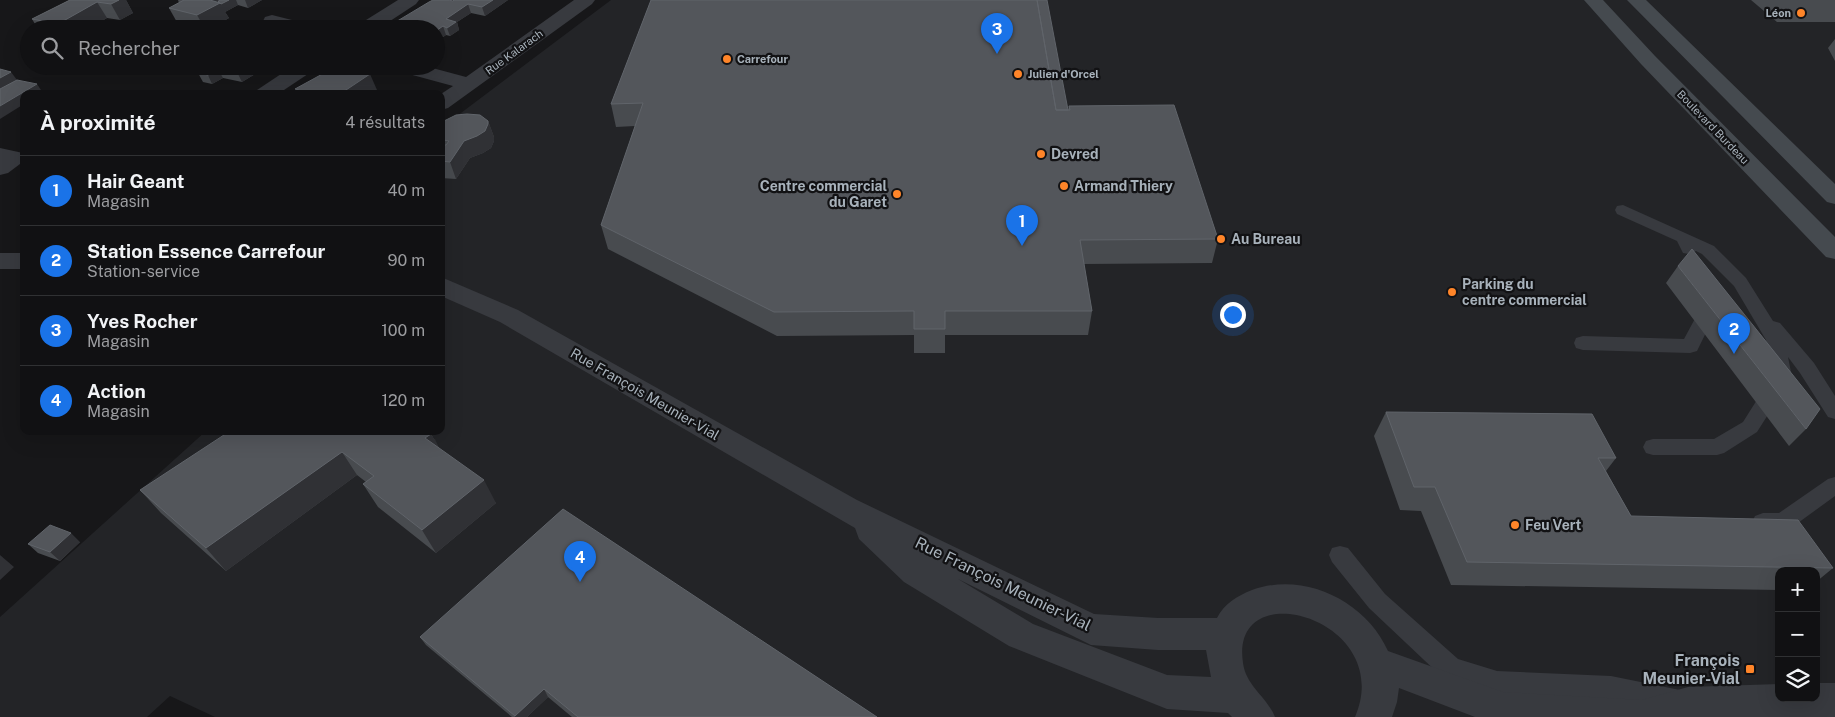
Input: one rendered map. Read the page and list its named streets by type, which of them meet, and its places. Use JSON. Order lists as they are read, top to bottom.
{
  "streets": {
    "main road": ["Boulevard Burdeau"],
    "street": ["Rue Kalarach", "Rue François Meunier-Vial"]
  },
  "places": {
    "other": [
      "Léon",
      "Carrefour",
      "Julien d'Orcel",
      "Devred",
      "Armand Thiery",
      "Centre commercial du Garet",
      "Au Bureau",
      "Parking du centre commercial",
      "Feu Vert"
    ],
    "transit": ["François Meunier-Vial"]
  },
  "page": {
    "pins": [
      "3",
      "1",
      "2",
      "4"
    ],
    "search": "Rechercher",
    "heading": ["À proximité", "4 résultats"],
    "list": [
      {
        "mark": "1",
        "name": "Hair Geant",
        "note": "Magasin",
        "value": "40 m"
      },
      {
        "mark": "2",
        "name": "Station Essence Carrefour",
        "note": "Station-service",
        "value": "90 m"
      },
      {
        "mark": "3",
        "name": "Yves Rocher",
        "note": "Magasin",
        "value": "100 m"
      },
      {
        "mark": "4",
        "name": "Action",
        "note": "Magasin",
        "value": "120 m"
      }
    ],
    "map_buttons": ["+", "−"]
  }
}
